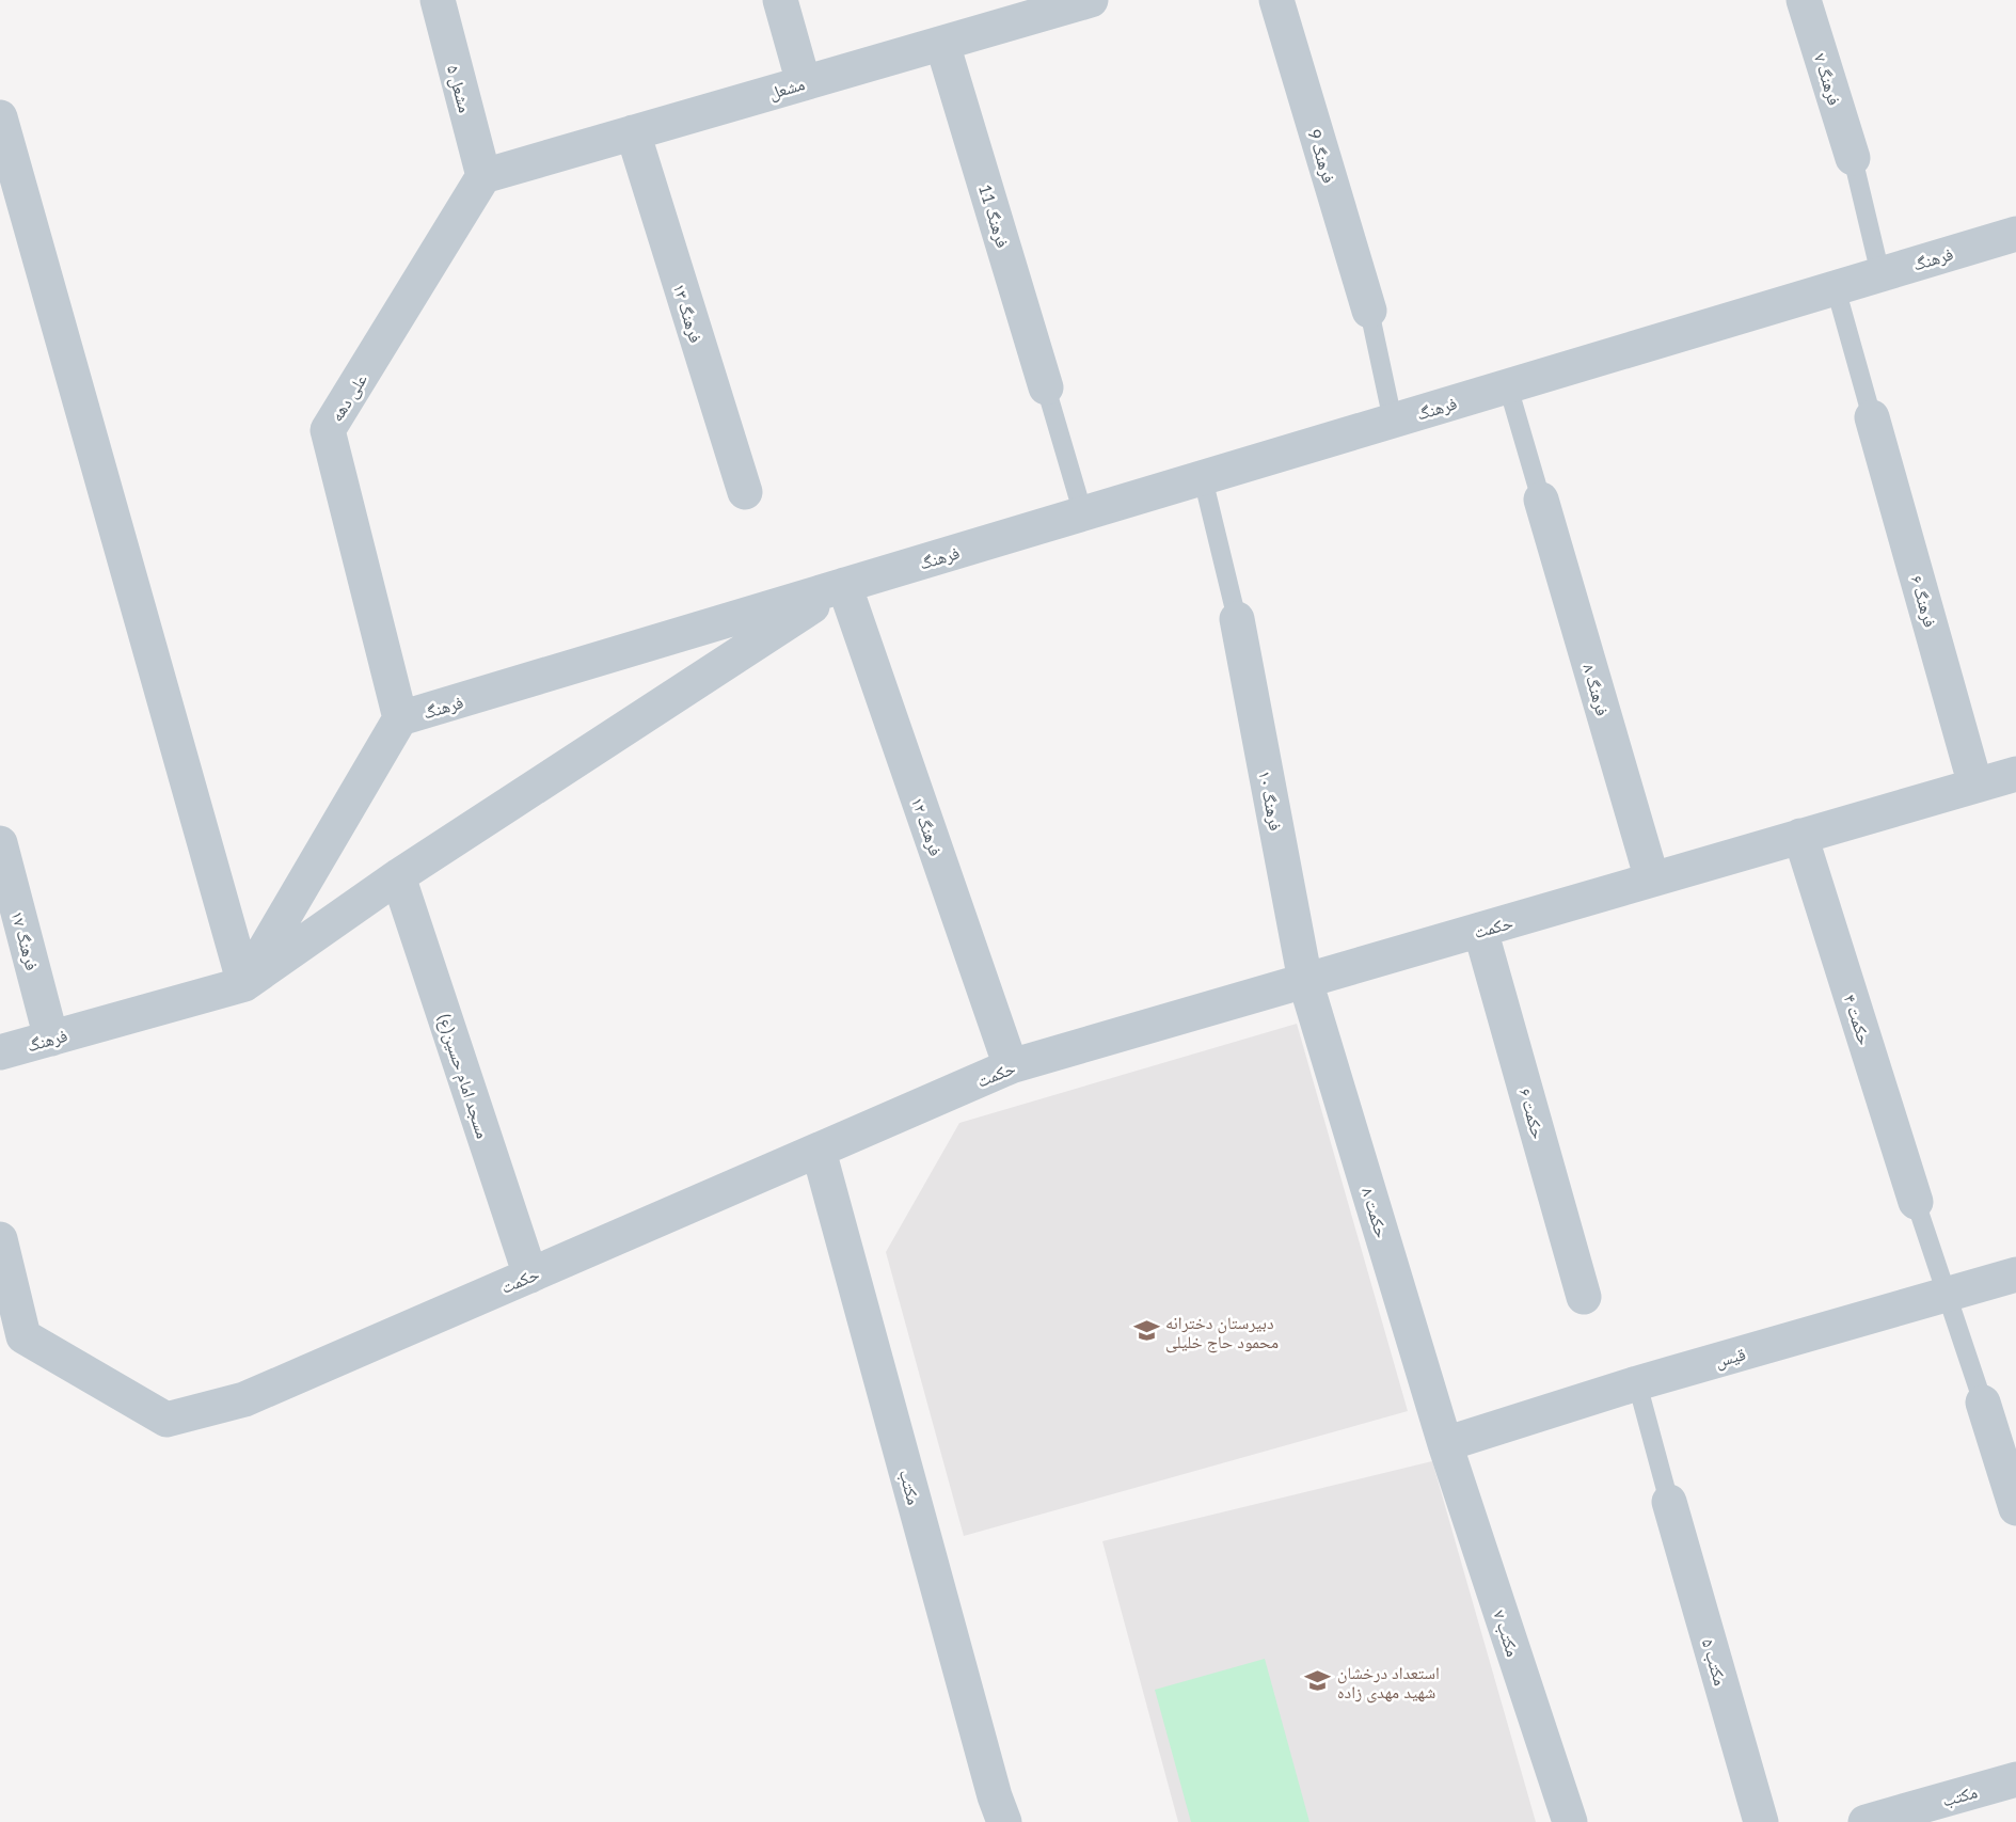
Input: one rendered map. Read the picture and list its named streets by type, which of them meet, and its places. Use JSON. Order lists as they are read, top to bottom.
{
  "streets": {
    "street": [
      "فرهنگ ۷",
      "مشعل",
      "مشعل ۵",
      "فرهنگ 9",
      "فرهنگ 11",
      "فرهنگ",
      "فرهنگ ۱۳",
      "علی دهه",
      "فرهنگ ۶",
      "فرهنگ ۸",
      "فرهنگ ۱۰",
      "فرهنگ ۱۲",
      "حکمت",
      "فرهنگ ۱۷",
      "حکمت ۴",
      "مسجد امام حسین(ع)",
      "حکمت ۶",
      "حکمت ۸",
      "قیس",
      "مکتب",
      "مکتب ۷",
      "مکتب ۵"
    ]
  },
  "crossings": [
    ["مشعل", "مشعل ۵"],
    ["مشعل", "فرهنگ 11"],
    ["مشعل", "فرهنگ ۱۳"],
    ["مشعل", "علی دهه"],
    ["مشعل ۵", "علی دهه"],
    ["فرهنگ", "علی دهه"],
    ["فرهنگ", "فرهنگ ۱۲"],
    ["فرهنگ", "فرهنگ ۱۷"],
    ["فرهنگ ۶", "حکمت"],
    ["فرهنگ ۸", "حکمت"],
    ["فرهنگ ۱۰", "حکمت"],
    ["فرهنگ ۱۰", "حکمت ۸"],
    ["فرهنگ ۱۲", "حکمت"],
    ["حکمت", "حکمت ۴"],
    ["حکمت", "مسجد امام حسین(ع)"],
    ["حکمت", "حکمت ۶"],
    ["حکمت", "حکمت ۸"],
    ["حکمت", "مکتب"],
    ["حکمت ۸", "قیس"],
    ["حکمت ۸", "مکتب ۷"],
    ["قیس", "مکتب ۷"]
  ],
  "places": {
    "school or university": ["دبيرستان دخترانه محمود حاج خلیلی", "استعداد درخشان شهید مهدی زاده"]
  }
}
